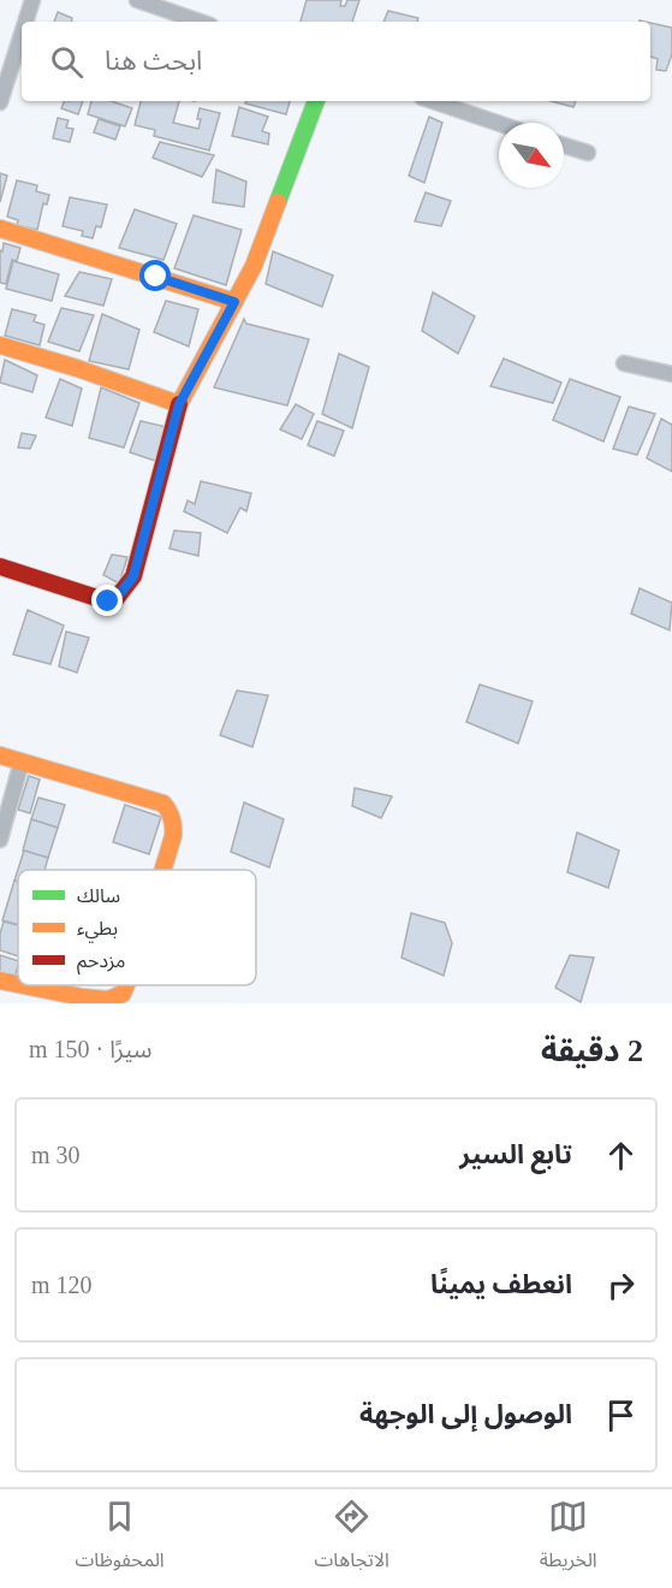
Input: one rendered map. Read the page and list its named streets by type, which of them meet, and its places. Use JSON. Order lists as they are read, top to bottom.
{
  "legend": ["سالك", "بطيء", "مزدحم"],
  "north": "bottom right",
  "page": {
    "search": "ابحث هنا",
    "heading": ["2 دقيقة", "سيرًا · 150 m"],
    "list": [
      ["تابع السير", "30 m"],
      ["انعطف يمينًا", "120 m"],
      "الوصول إلى الوجهة"
    ],
    "nav": ["الخريطة", "الاتجاهات", "المحفوظات"]
  }
}
